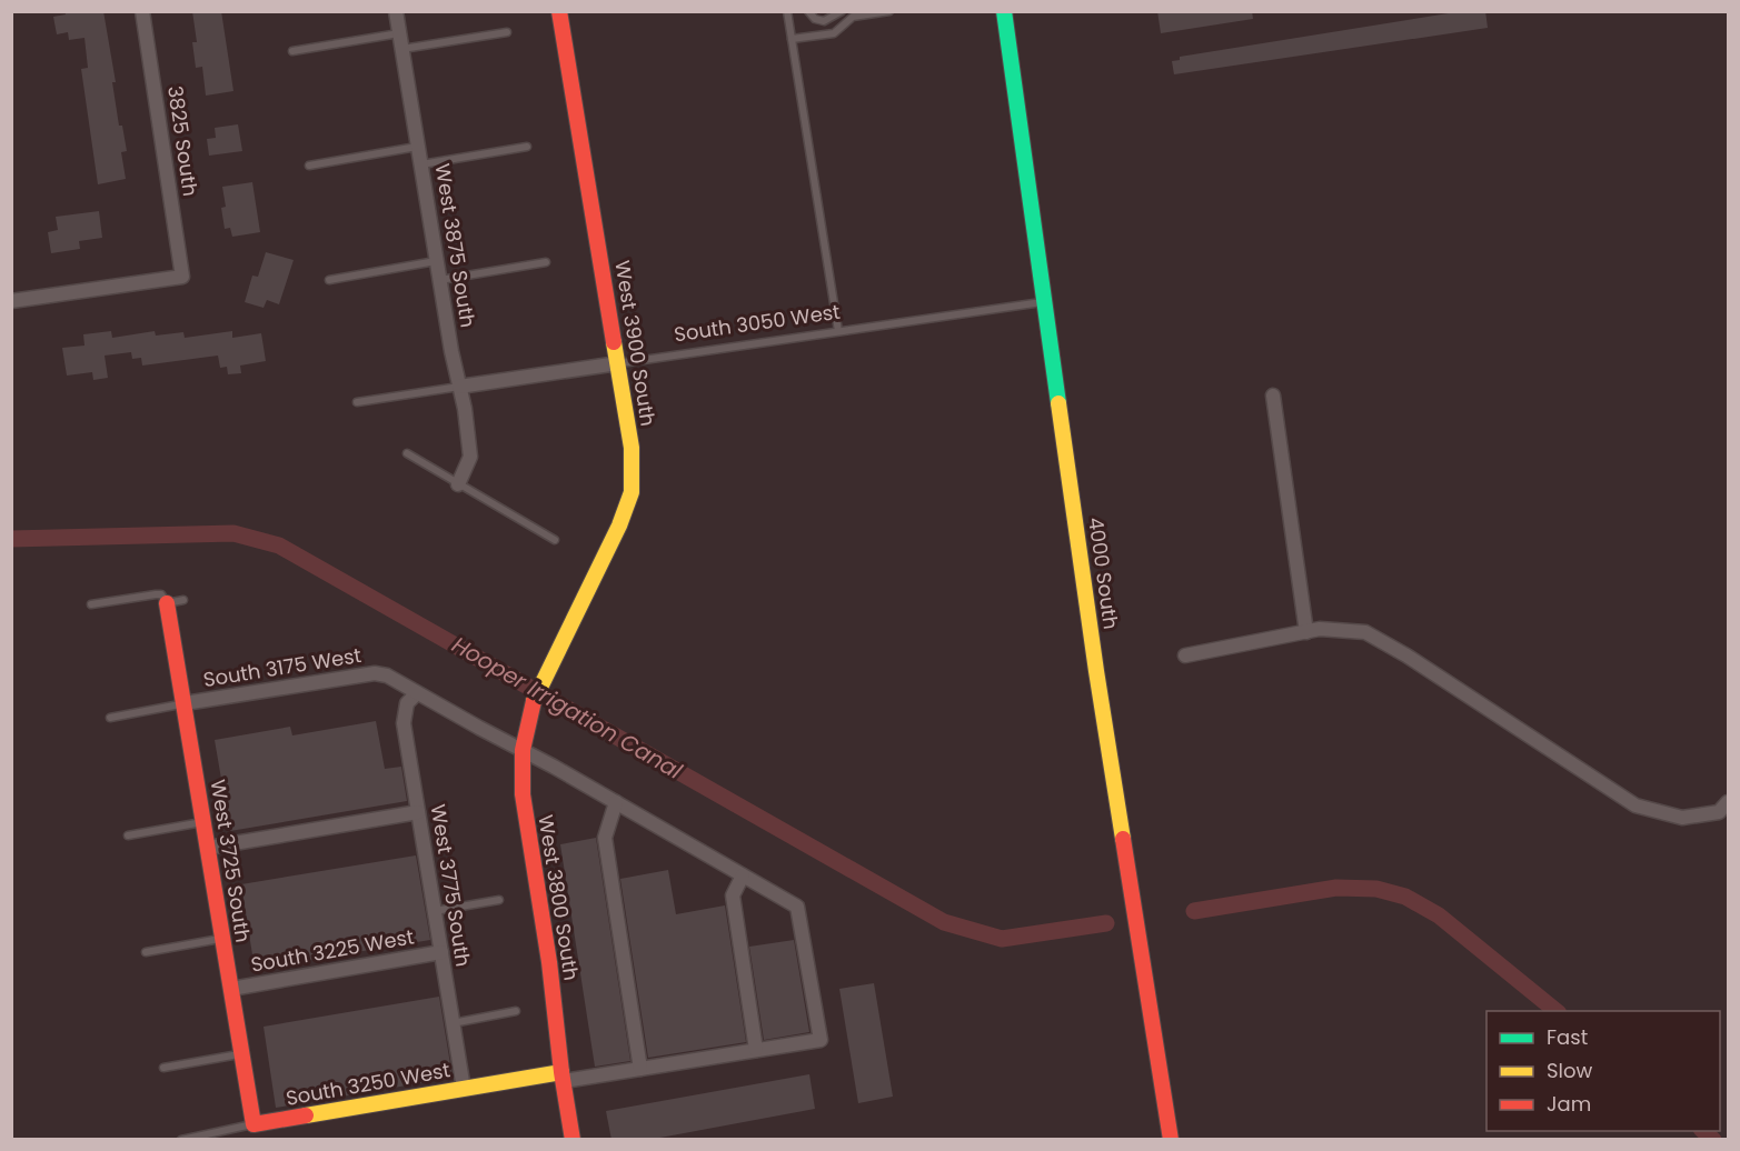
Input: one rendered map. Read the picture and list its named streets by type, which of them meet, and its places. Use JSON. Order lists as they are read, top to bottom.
{
  "streets": {
    "street": [
      "3825 South",
      "West 3875 South",
      "South 3050 West",
      "West 3900 South",
      "4000 South",
      "South 3175 West",
      "West 3725 South",
      "West 3775 South",
      "West 3800 South",
      "South 3225 West",
      "South 3250 West"
    ]
  },
  "crossings": [
    ["West 3875 South", "South 3050 West"],
    ["South 3050 West", "West 3900 South"],
    ["South 3050 West", "4000 South"],
    ["West 3900 South", "West 3800 South"],
    ["South 3175 West", "West 3725 South"],
    ["South 3175 West", "West 3775 South"],
    ["South 3175 West", "West 3800 South"],
    ["West 3725 South", "South 3225 West"],
    ["West 3725 South", "South 3250 West"],
    ["West 3775 South", "South 3225 West"],
    ["West 3775 South", "South 3250 West"],
    ["West 3800 South", "South 3250 West"]
  ],
  "water": ["Hooper Irrigation Canal"],
  "legend": ["Fast", "Slow", "Jam"]
}
